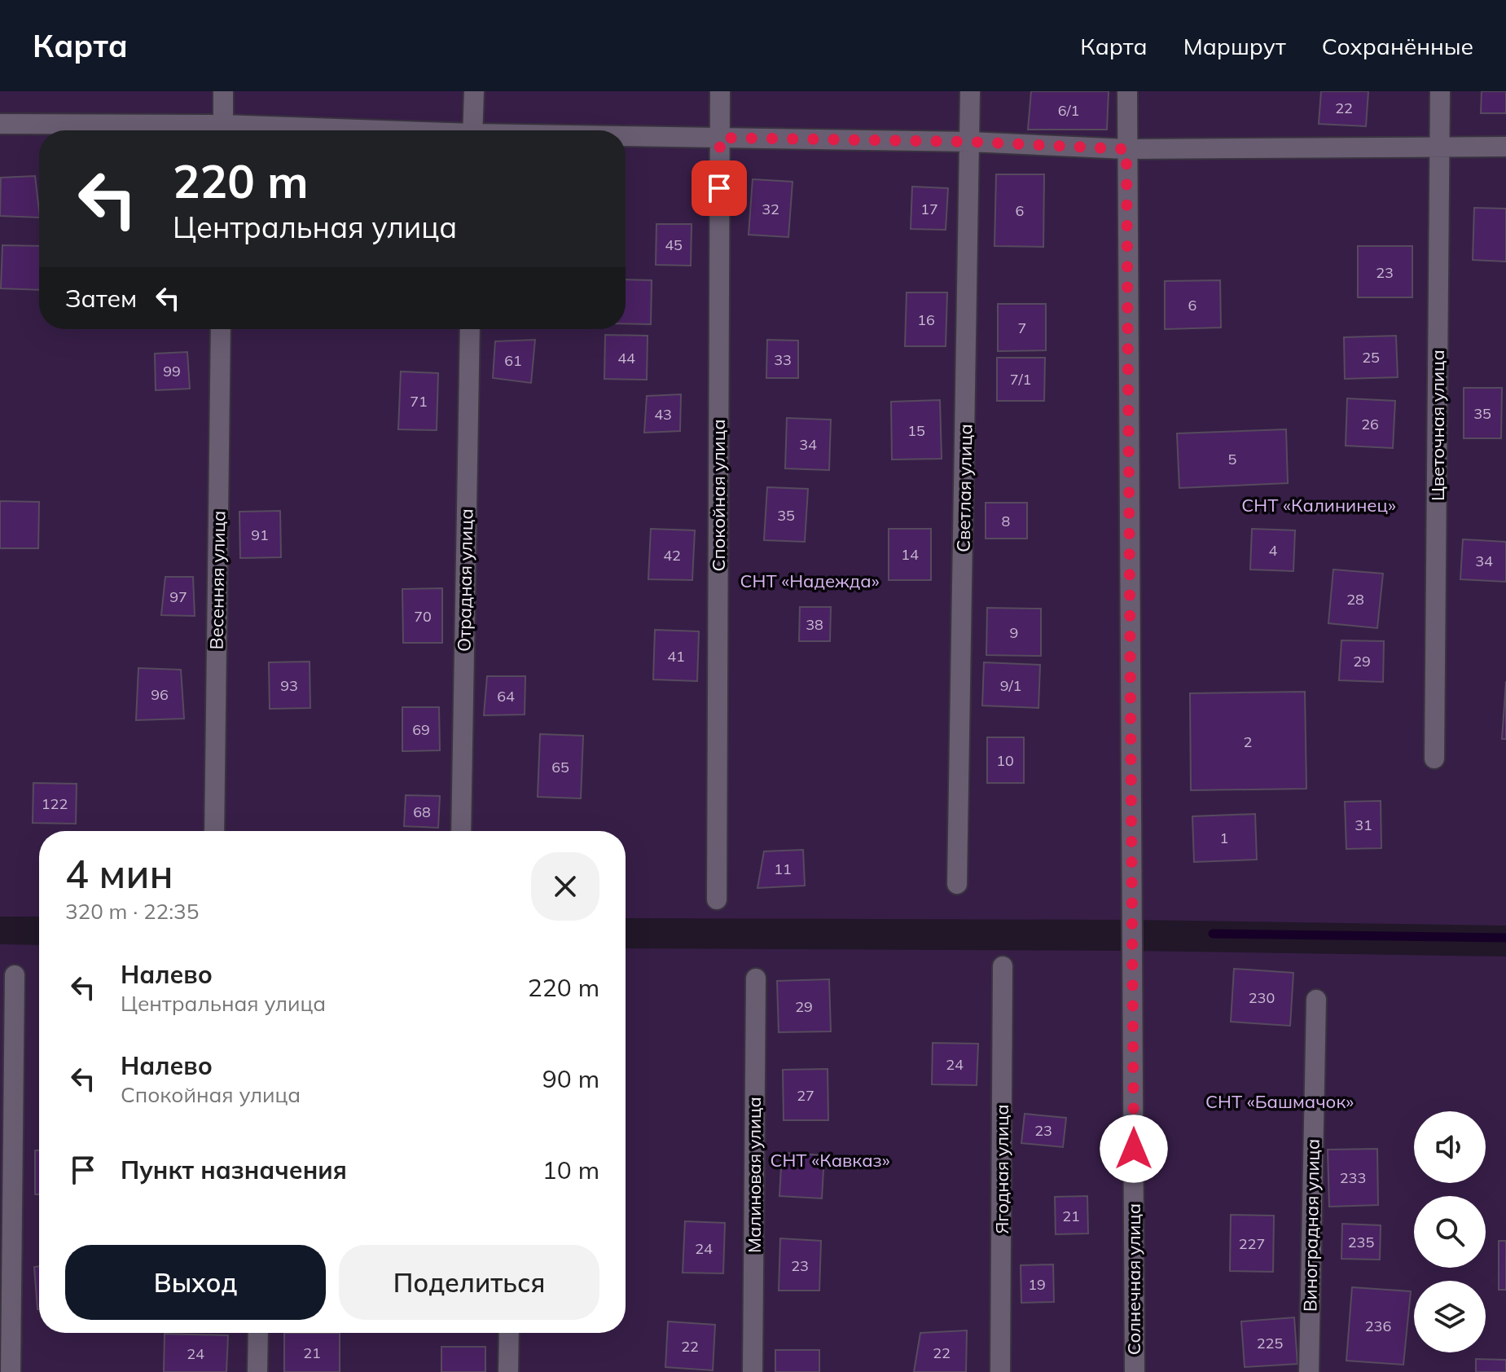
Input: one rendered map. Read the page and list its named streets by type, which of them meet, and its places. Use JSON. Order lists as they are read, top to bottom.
{
  "streets": {
    "street": [
      "Цветочная улица",
      "Светлая улица",
      "Спокойная улица",
      "Весенняя улица",
      "Отрадная улица",
      "Ягодная улица",
      "Малиновая улица",
      "Виноградная улица",
      "Солнечная улица"
    ]
  },
  "parks": [
    "СНТ «Калининец»",
    "СНТ «Надежда»",
    "СНТ «Башмачок»",
    "СНТ «Кавказ»"
  ],
  "house_numbers": [
    "22",
    "6/1",
    "32",
    "17",
    "6",
    "45",
    "23",
    "6",
    "16",
    "7",
    "25",
    "44",
    "33",
    "61",
    "99",
    "7/1",
    "71",
    "35",
    "43",
    "26",
    "15",
    "34",
    "5",
    "35",
    "8",
    "91",
    "4",
    "14",
    "42",
    "34",
    "97",
    "28",
    "70",
    "38",
    "9",
    "41",
    "29",
    "93",
    "9/1",
    "96",
    "64",
    "69",
    "2",
    "10",
    "65",
    "122",
    "68",
    "31",
    "1",
    "11",
    "230",
    "29",
    "24",
    "27",
    "23",
    "233",
    "21",
    "235",
    "227",
    "24",
    "23",
    "19",
    "236",
    "225",
    "22",
    "21",
    "22",
    "24"
  ],
  "page": {
    "header": "Карта",
    "nav": ["Карта", "Маршрут", "Сохранённые"],
    "turn": ["220 m", "Центральная улица"],
    "then": "Затем",
    "heading": ["4 мин", "320 m · 22:35"],
    "list": [
      {
        "name": "Налево",
        "note": "Центральная улица",
        "value": "220 m"
      },
      {
        "name": "Налево",
        "note": "Спокойная улица",
        "value": "90 m"
      },
      {
        "name": "Пункт назначения",
        "value": "10 m"
      }
    ],
    "buttons": ["Выход", "Поделиться"]
  }
}
